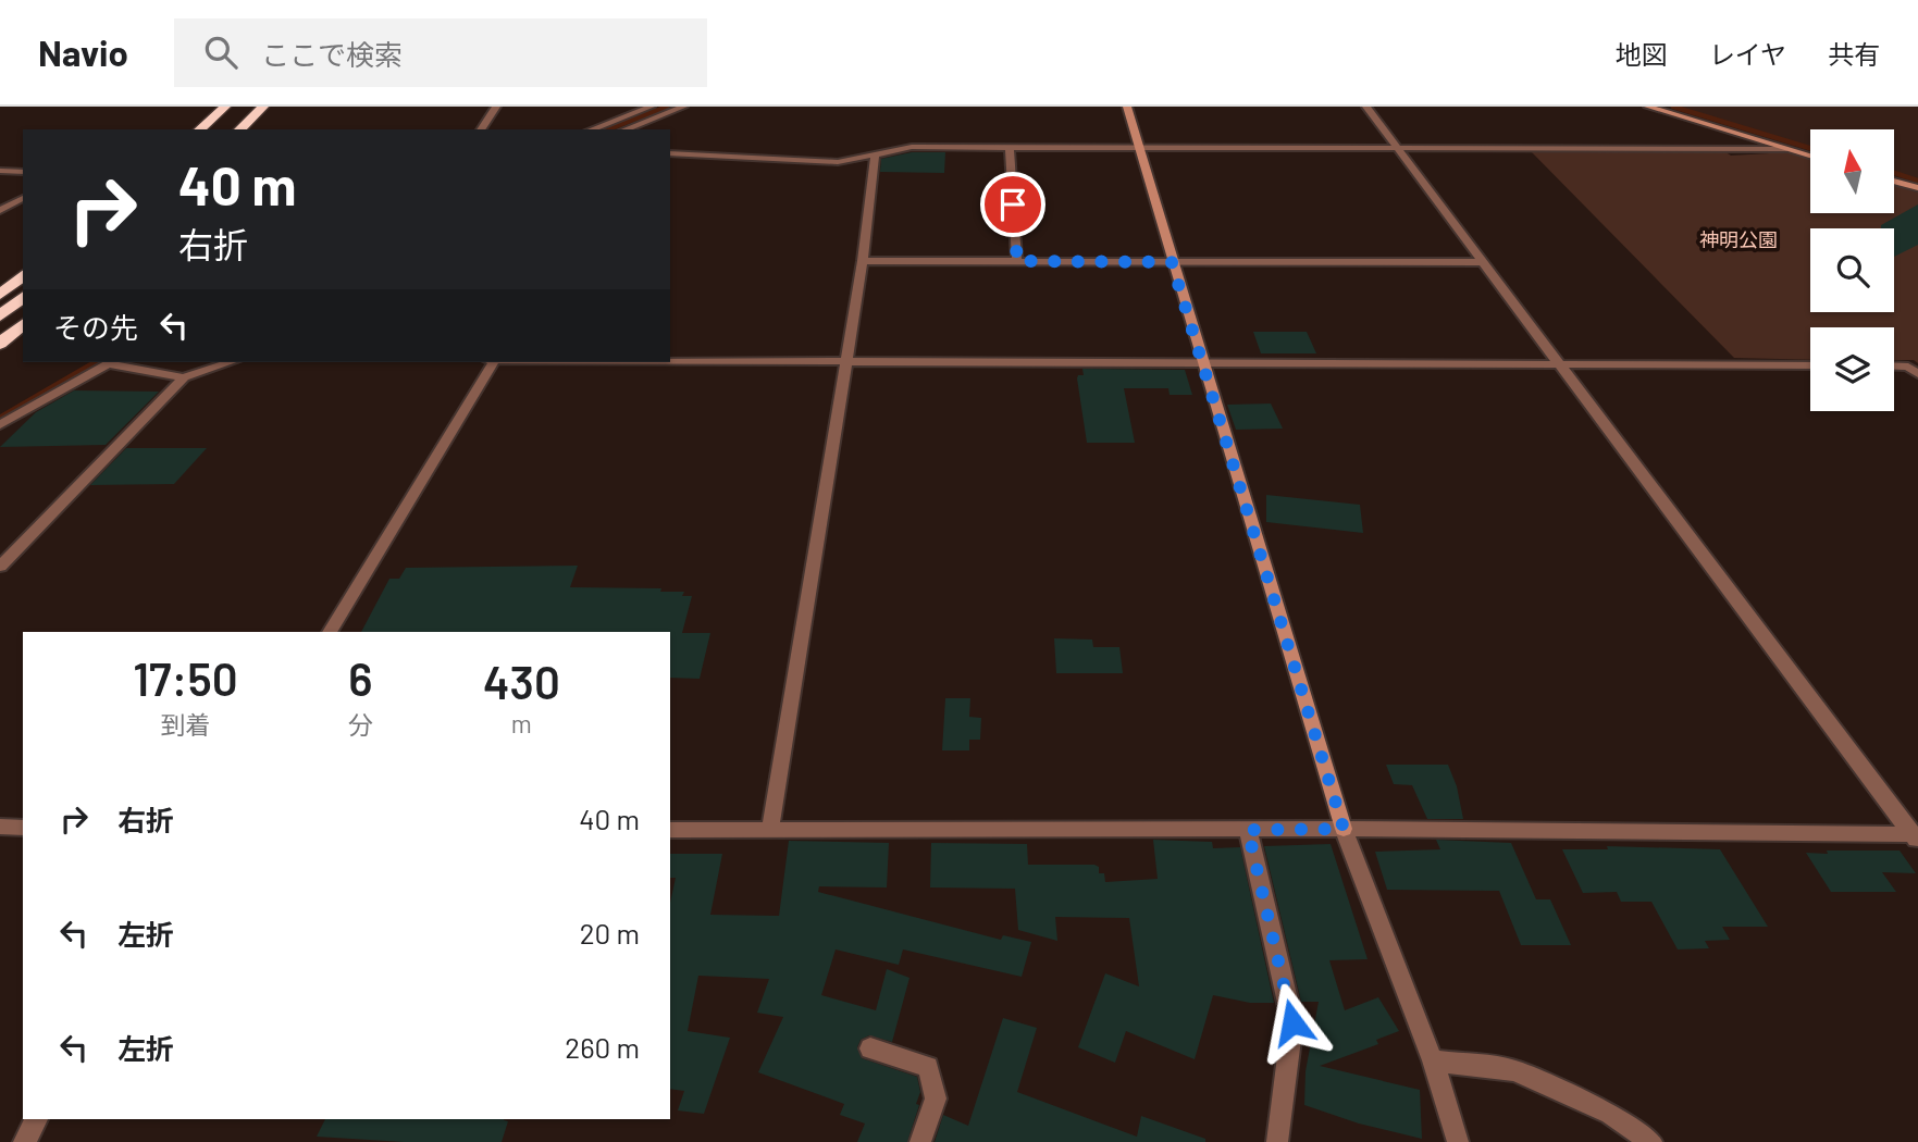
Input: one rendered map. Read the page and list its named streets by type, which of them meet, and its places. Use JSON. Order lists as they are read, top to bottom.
{
  "parks": ["神明公園"],
  "north": "top",
  "page": {
    "header": "Navio",
    "search": "ここで検索",
    "nav": ["地図", "レイヤ", "共有"],
    "turn": ["40 m", "右折"],
    "then": "その先",
    "eta": [
      "17:50",
      "到着",
      "6",
      "分",
      "430",
      "m"
    ],
    "list": [
      {
        "name": "右折",
        "value": "40 m"
      },
      {
        "name": "左折",
        "value": "20 m"
      },
      {
        "name": "左折",
        "value": "260 m"
      }
    ]
  }
}
